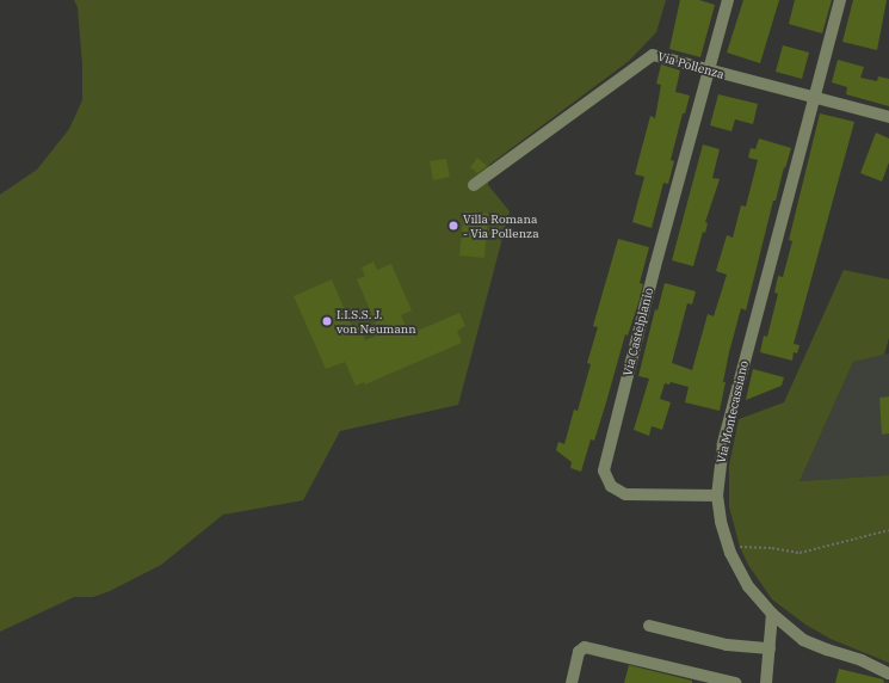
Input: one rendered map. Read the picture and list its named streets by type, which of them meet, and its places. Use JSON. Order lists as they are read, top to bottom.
{
  "streets": {
    "street": ["Via Pollenza", "Via Castelplanio", "Via Montecassiano"]
  },
  "crossings": [
    ["Via Pollenza", "Via Castelplanio"],
    ["Via Pollenza", "Via Montecassiano"],
    ["Via Castelplanio", "Via Montecassiano"]
  ],
  "places": ["Villa Romana - Via Pollenza", "I.I.S.S. J. von Neumann"]
}
